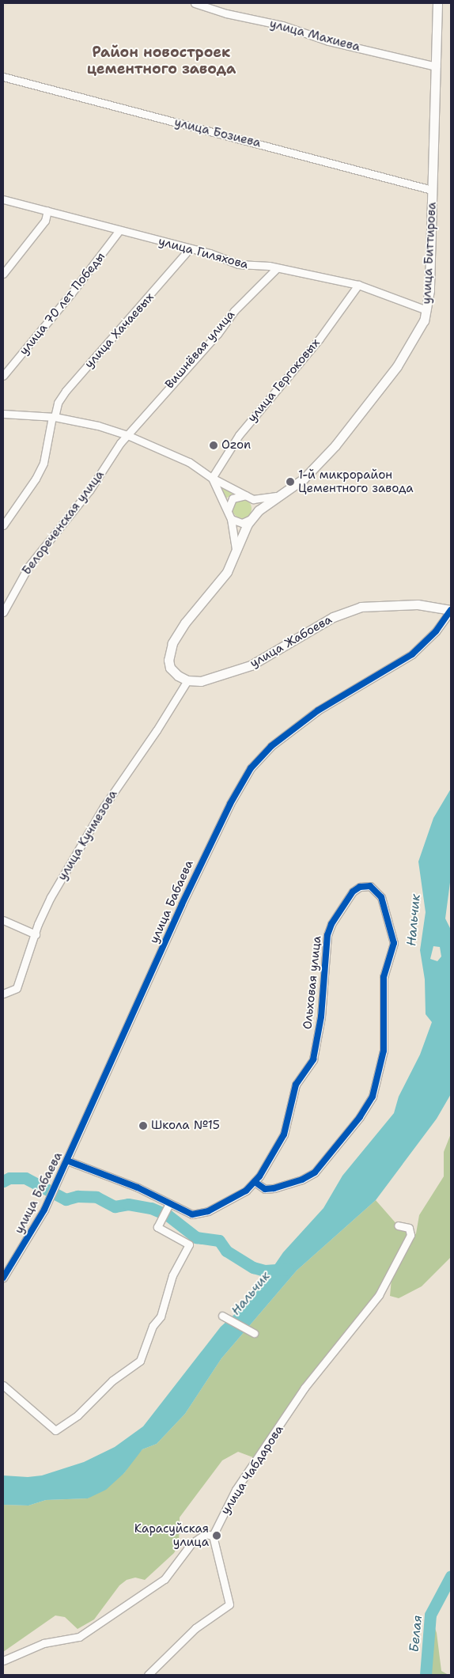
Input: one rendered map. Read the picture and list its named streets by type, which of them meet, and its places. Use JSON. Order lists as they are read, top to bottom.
{
  "streets": {
    "street": [
      "улица Махиева",
      "улица Бозиева",
      "улица Гиляхова",
      "улица Биттирова",
      "улица 70 лет Победы",
      "улица Хачаевых",
      "Вишнёвая улица",
      "улица Гергоковых",
      "Белореченская улица",
      "улица Жабоева",
      "улица Кучмезова",
      "улица Бабаева",
      "Ольховая улица",
      "улица Чабдарова"
    ]
  },
  "crossings": [
    ["улица Махиева", "улица Биттирова"],
    ["улица Бозиева", "улица Биттирова"],
    ["улица Гиляхова", "улица Биттирова"],
    ["улица Гиляхова", "улица 70 лет Победы"],
    ["улица Гиляхова", "улица Хачаевых"],
    ["улица Гиляхова", "Вишнёвая улица"],
    ["улица Гиляхова", "улица Гергоковых"],
    ["Вишнёвая улица", "Белореченская улица"],
    ["улица Жабоева", "улица Кучмезова"],
    ["улица Жабоева", "улица Бабаева"],
    ["улица Бабаева", "Ольховая улица"]
  ],
  "districts": ["Район новостроек цементного завода"],
  "water": ["Нальчик", "Белая"],
  "places": [
    "Ozon",
    "1-й микрорайон Цементного завода",
    "Школа №15",
    "Карасуйская улица"
  ]
}
